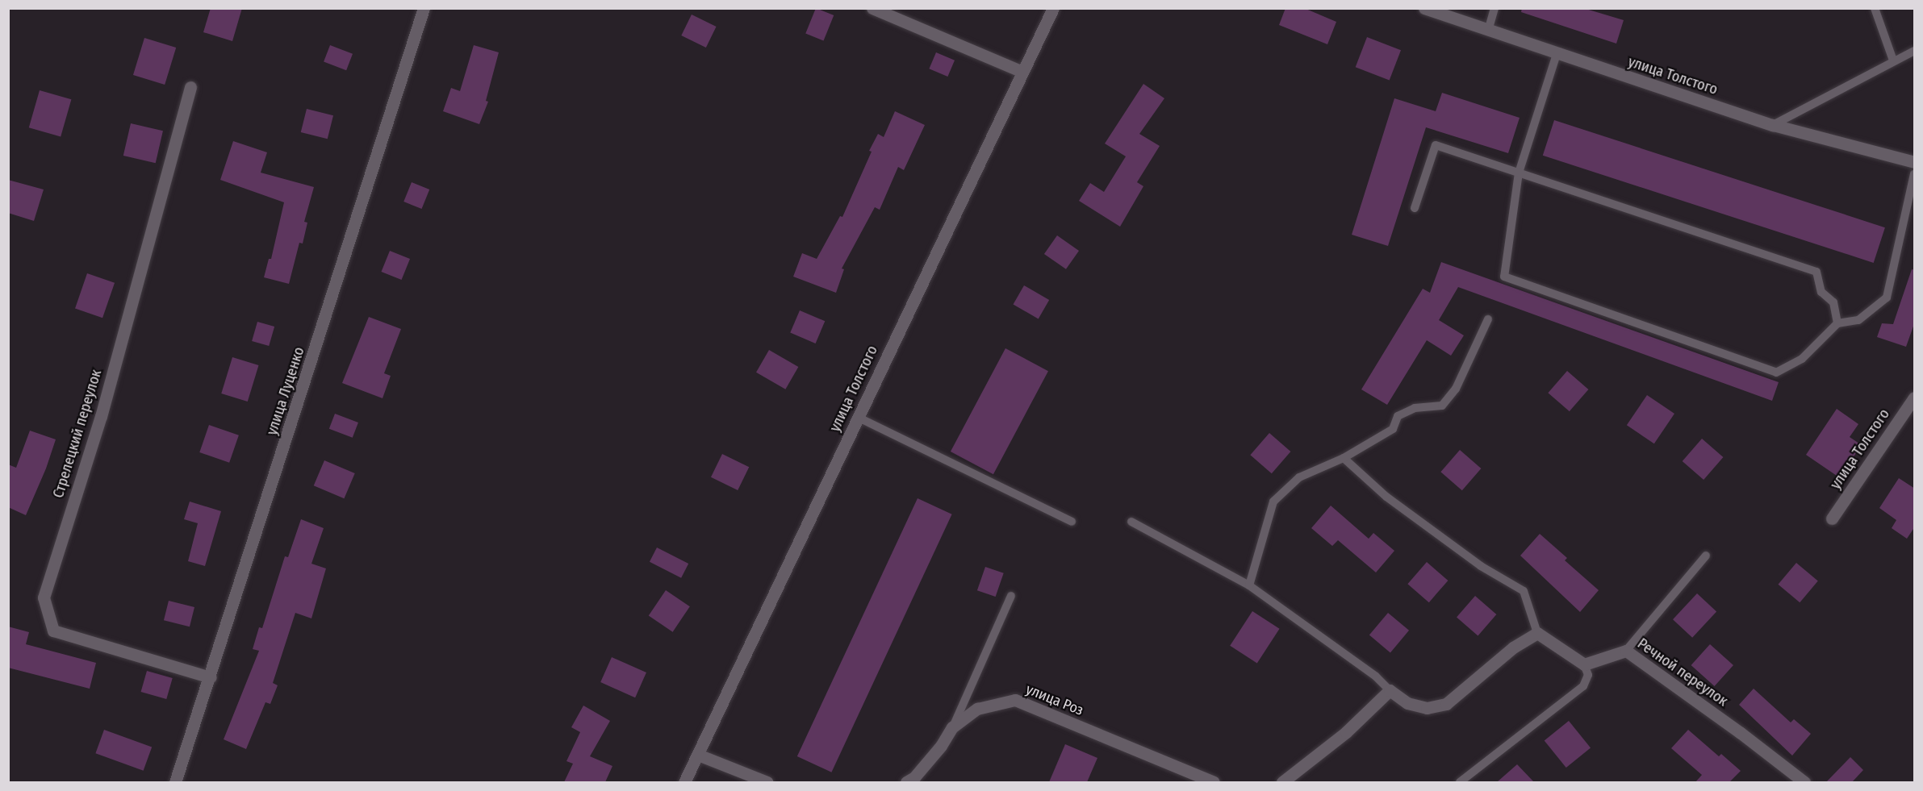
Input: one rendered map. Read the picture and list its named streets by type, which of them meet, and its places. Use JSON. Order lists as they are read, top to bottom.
{
  "streets": {
    "street": [
      "улица Толстого",
      "улица Луценко",
      "Стрелецкий переулок",
      "Речной переулок",
      "улица Роз"
    ]
  },
  "crossings": [
    ["улица Луценко", "Стрелецкий переулок"]
  ]
}
